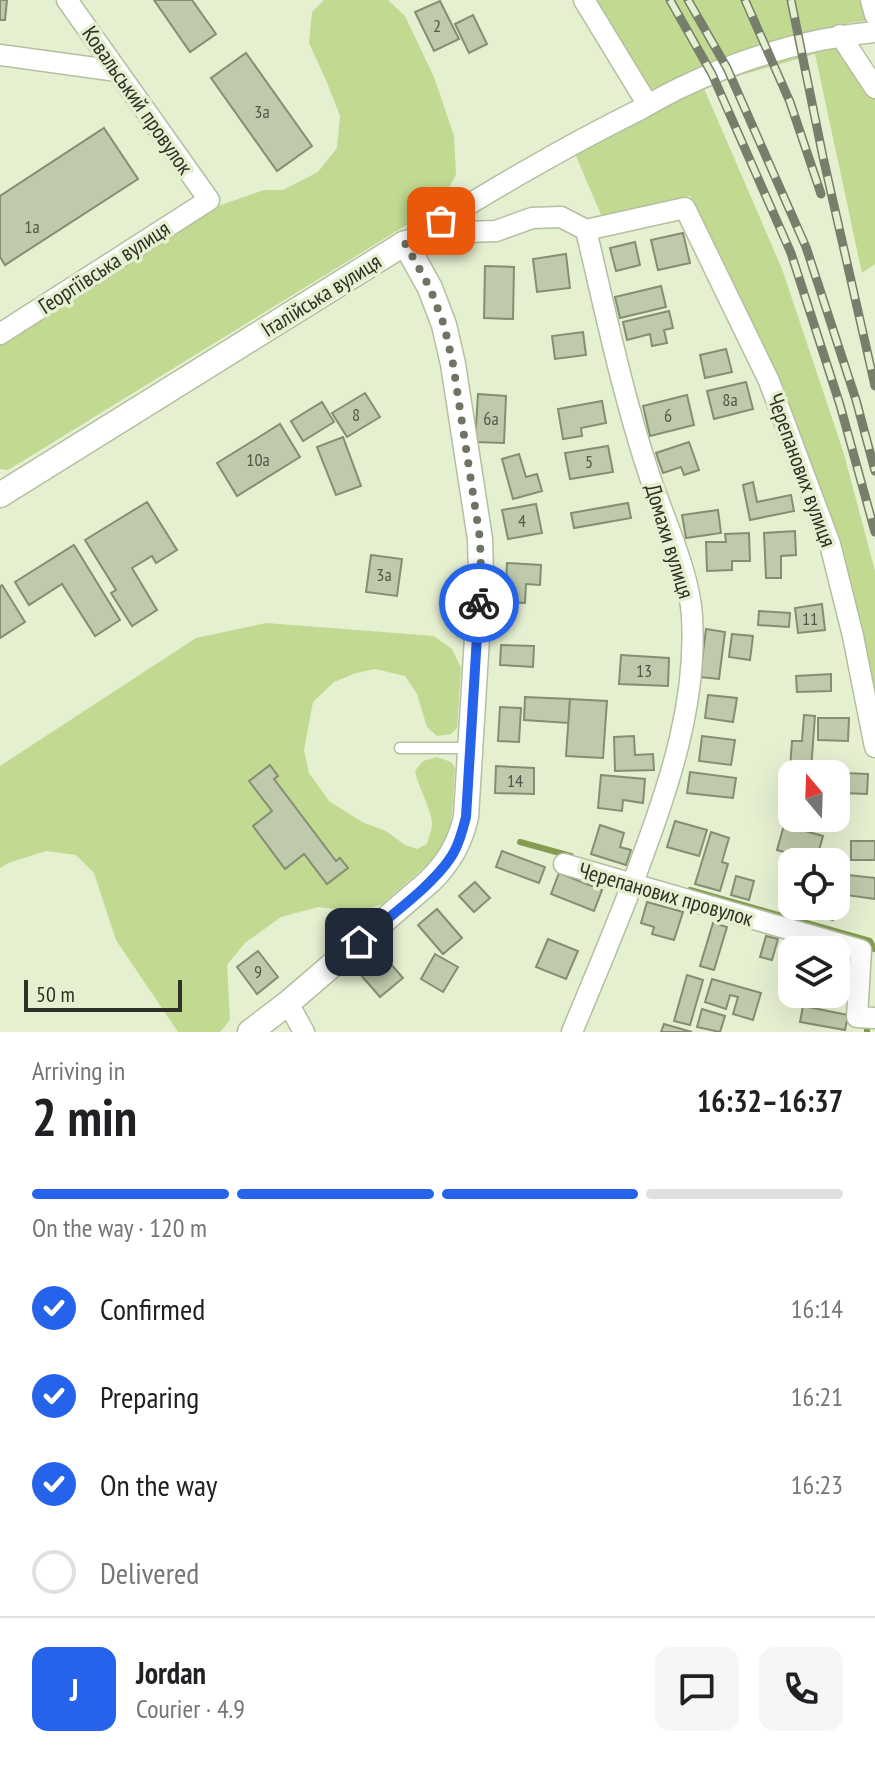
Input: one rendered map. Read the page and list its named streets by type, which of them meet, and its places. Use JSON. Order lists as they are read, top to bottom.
{
  "streets": {
    "street": [
      "Ковальський провулок",
      "Георгіївська вулиця",
      "Італійська вулиця",
      "Черепанових вулиця",
      "Домахи вулиця",
      "Черепанових провулок"
    ]
  },
  "crossings": [
    ["Ковальський провулок", "Георгіївська вулиця"],
    ["Черепанових вулиця", "Домахи вулиця"],
    ["Домахи вулиця", "Черепанових провулок"]
  ],
  "house_numbers": [
    "2",
    "3а",
    "1а",
    "8а",
    "8",
    "6",
    "6а",
    "10а",
    "5",
    "4",
    "3а",
    "11",
    "13",
    "14",
    "9"
  ],
  "scale_bar": "50 m",
  "north": "top",
  "page": {
    "scale": "50 m",
    "heading": ["2 min", "Arriving in", "16:32–16:37"],
    "panel": ["Jordan", "Courier · 4.9"],
    "bar": "On the way · 120 m",
    "list": [
      ["Confirmed", "16:14"],
      ["Preparing", "16:21"],
      ["On the way", "16:23"],
      "Delivered"
    ],
    "round": "J"
  }
}
